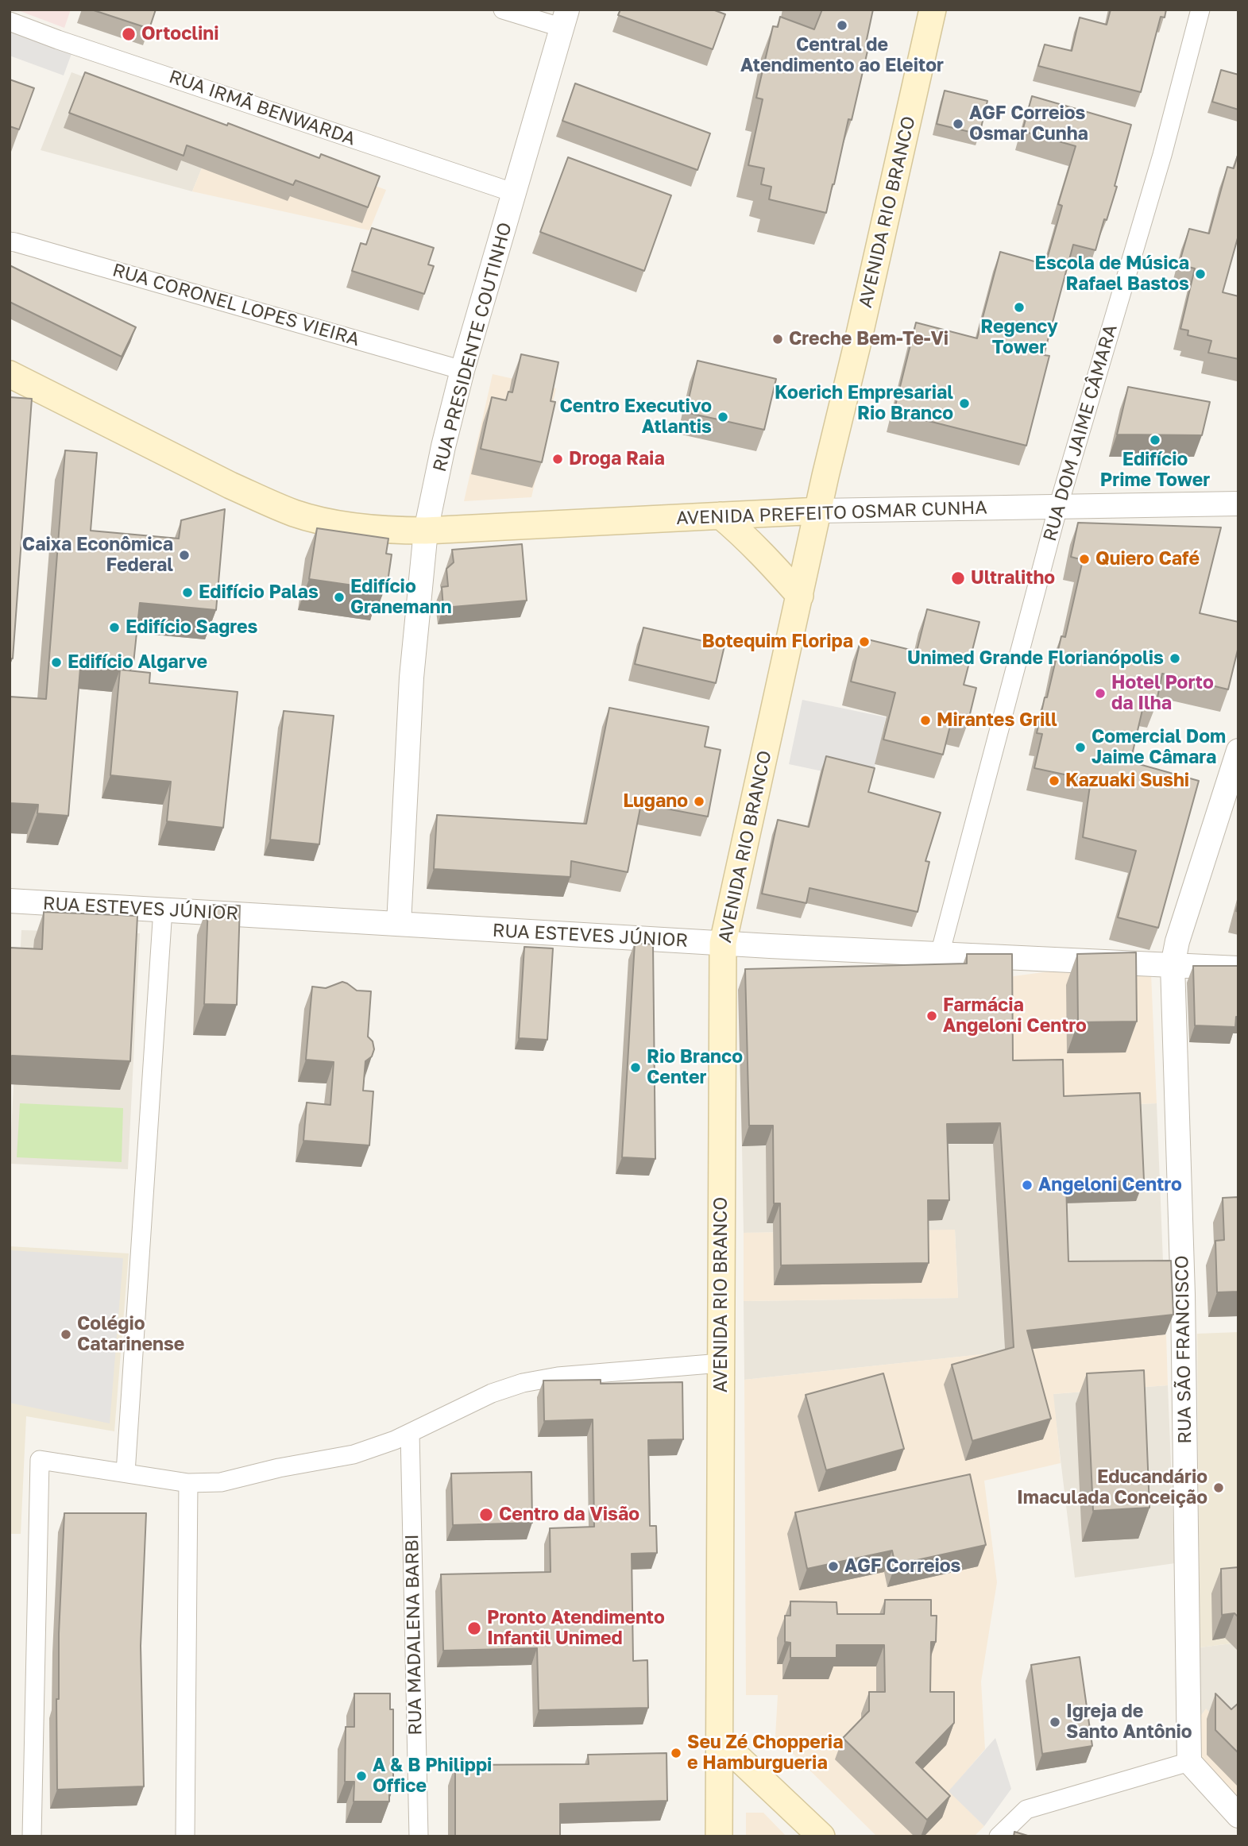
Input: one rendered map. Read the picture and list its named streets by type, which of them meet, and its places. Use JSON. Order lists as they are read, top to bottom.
{
  "streets": {
    "main road": ["AVENIDA RIO BRANCO", "AVENIDA PREFEITO OSMAR CUNHA"],
    "street": [
      "RUA IRMÃ BENWARDA",
      "RUA CORONEL LOPES VIEIRA",
      "RUA PRESIDENTE COUTINHO",
      "RUA DOM JAIME CÂMARA",
      "RUA ESTEVES JÚNIOR",
      "RUA SÃO FRANCISCO",
      "RUA MADALENA BARBI"
    ]
  },
  "crossings": [
    ["RUA IRMÃ BENWARDA", "RUA PRESIDENTE COUTINHO"],
    ["AVENIDA RIO BRANCO", "AVENIDA PREFEITO OSMAR CUNHA"],
    ["AVENIDA RIO BRANCO", "RUA ESTEVES JÚNIOR"],
    ["RUA CORONEL LOPES VIEIRA", "RUA PRESIDENTE COUTINHO"],
    ["RUA PRESIDENTE COUTINHO", "AVENIDA PREFEITO OSMAR CUNHA"],
    ["RUA PRESIDENTE COUTINHO", "RUA ESTEVES JÚNIOR"],
    ["RUA DOM JAIME CÂMARA", "AVENIDA PREFEITO OSMAR CUNHA"],
    ["RUA DOM JAIME CÂMARA", "RUA ESTEVES JÚNIOR"],
    ["RUA ESTEVES JÚNIOR", "RUA SÃO FRANCISCO"]
  ],
  "places": [
    "Central de Atendimento ao Eleitor",
    "Ortoclini",
    "AGF Correios Osmar Cunha",
    "Escola de Música Rafael Bastos",
    "Regency Tower",
    "Creche Bem-Te-Vi",
    "Koerich Empresarial Rio Branco",
    "Centro Executivo Atlantis",
    "Edifício Prime Tower",
    "Droga Raia",
    "Caixa Econômica Federal",
    "Quiero Café",
    "Ultralitho",
    "Edifício Palas",
    "Edifício Granemann",
    "Edifício Sagres",
    "Botequim Floripa",
    "Unimed Grande Florianópolis",
    "Edifício Algarve",
    "Hotel Porto da Ilha",
    "Mirantes Grill",
    "Comercial Dom Jaime Câmara",
    "Kazuaki Sushi",
    "Lugano",
    "Farmácia Angeloni Centro",
    "Rio Branco Center",
    "Angeloni Centro",
    "Colégio Catarinense",
    "Educandário Imaculada Conceição",
    "Centro da Visão",
    "AGF Correios",
    "Pronto Atendimento Infantil Unimed",
    "Igreja de Santo Antônio",
    "Seu Zé Chopperia e Hamburgueria",
    "A & B Philippi Office"
  ]
}
